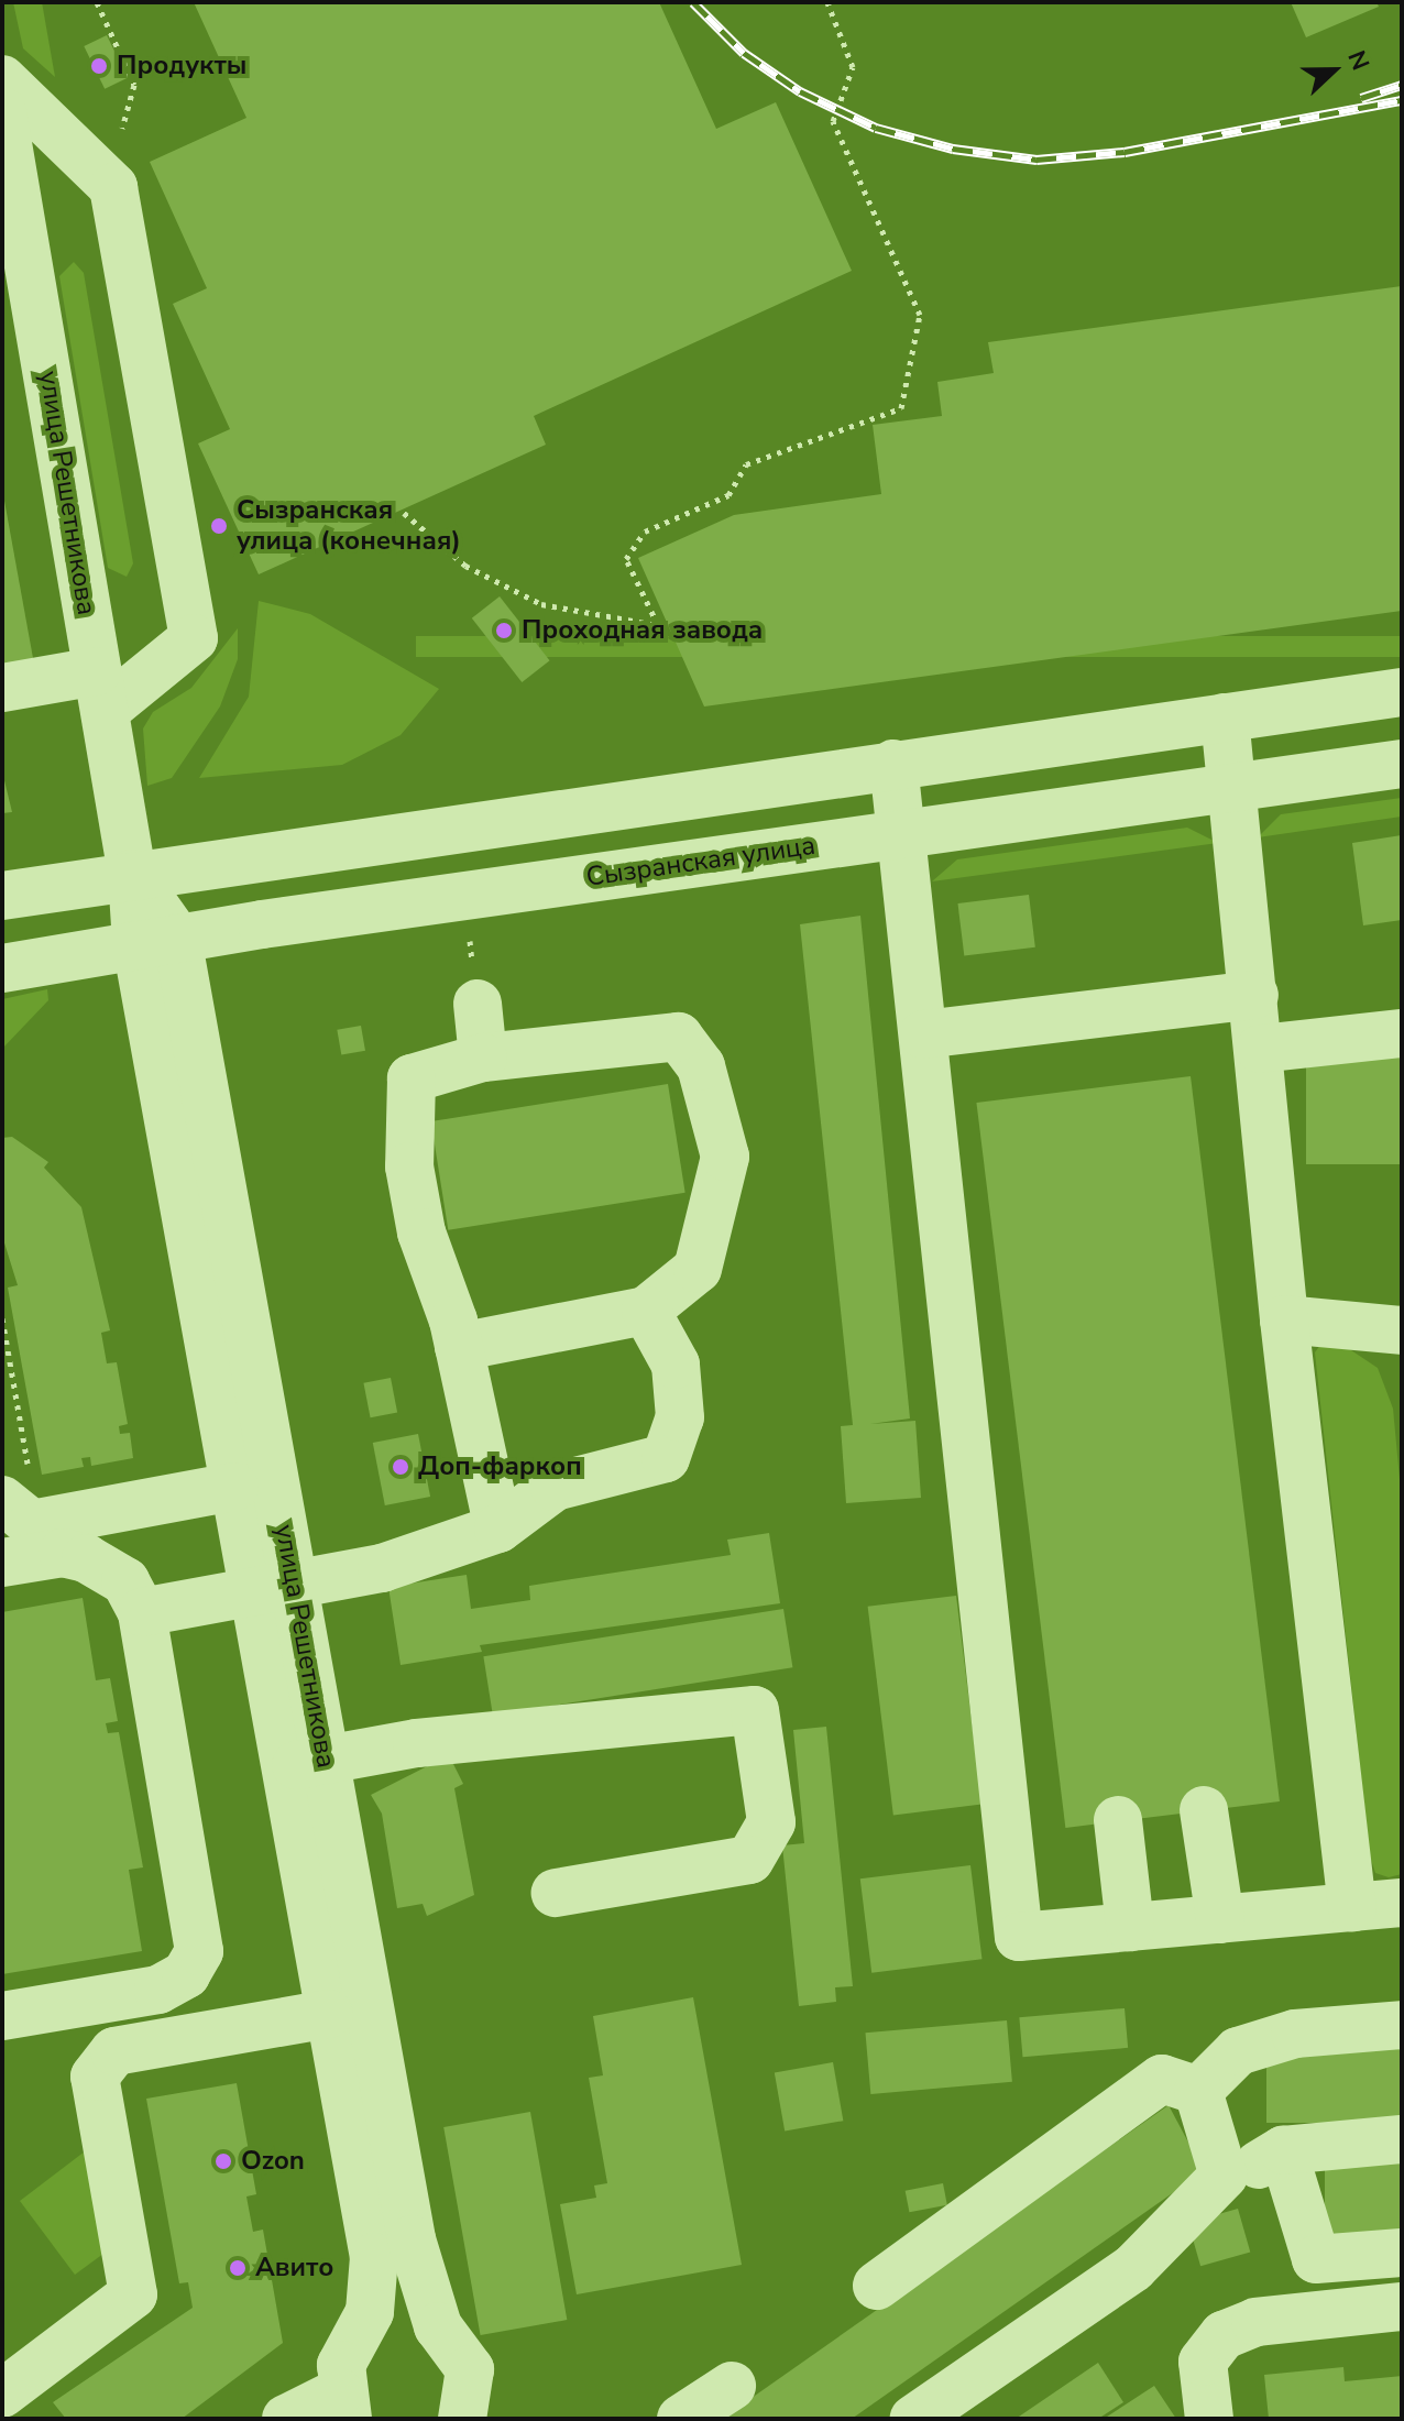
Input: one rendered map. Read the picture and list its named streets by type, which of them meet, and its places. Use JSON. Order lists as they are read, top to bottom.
{
  "streets": {
    "street": ["улица Решетникова", "Сызранская улица"]
  },
  "crossings": [
    ["улица Решетникова", "Сызранская улица"]
  ],
  "places": [
    "Продукты",
    "Сызранская улица (конечная)",
    "Проходная завода",
    "Доп-фаркоп",
    "Ozon",
    "Авито"
  ],
  "north": "right"
}
